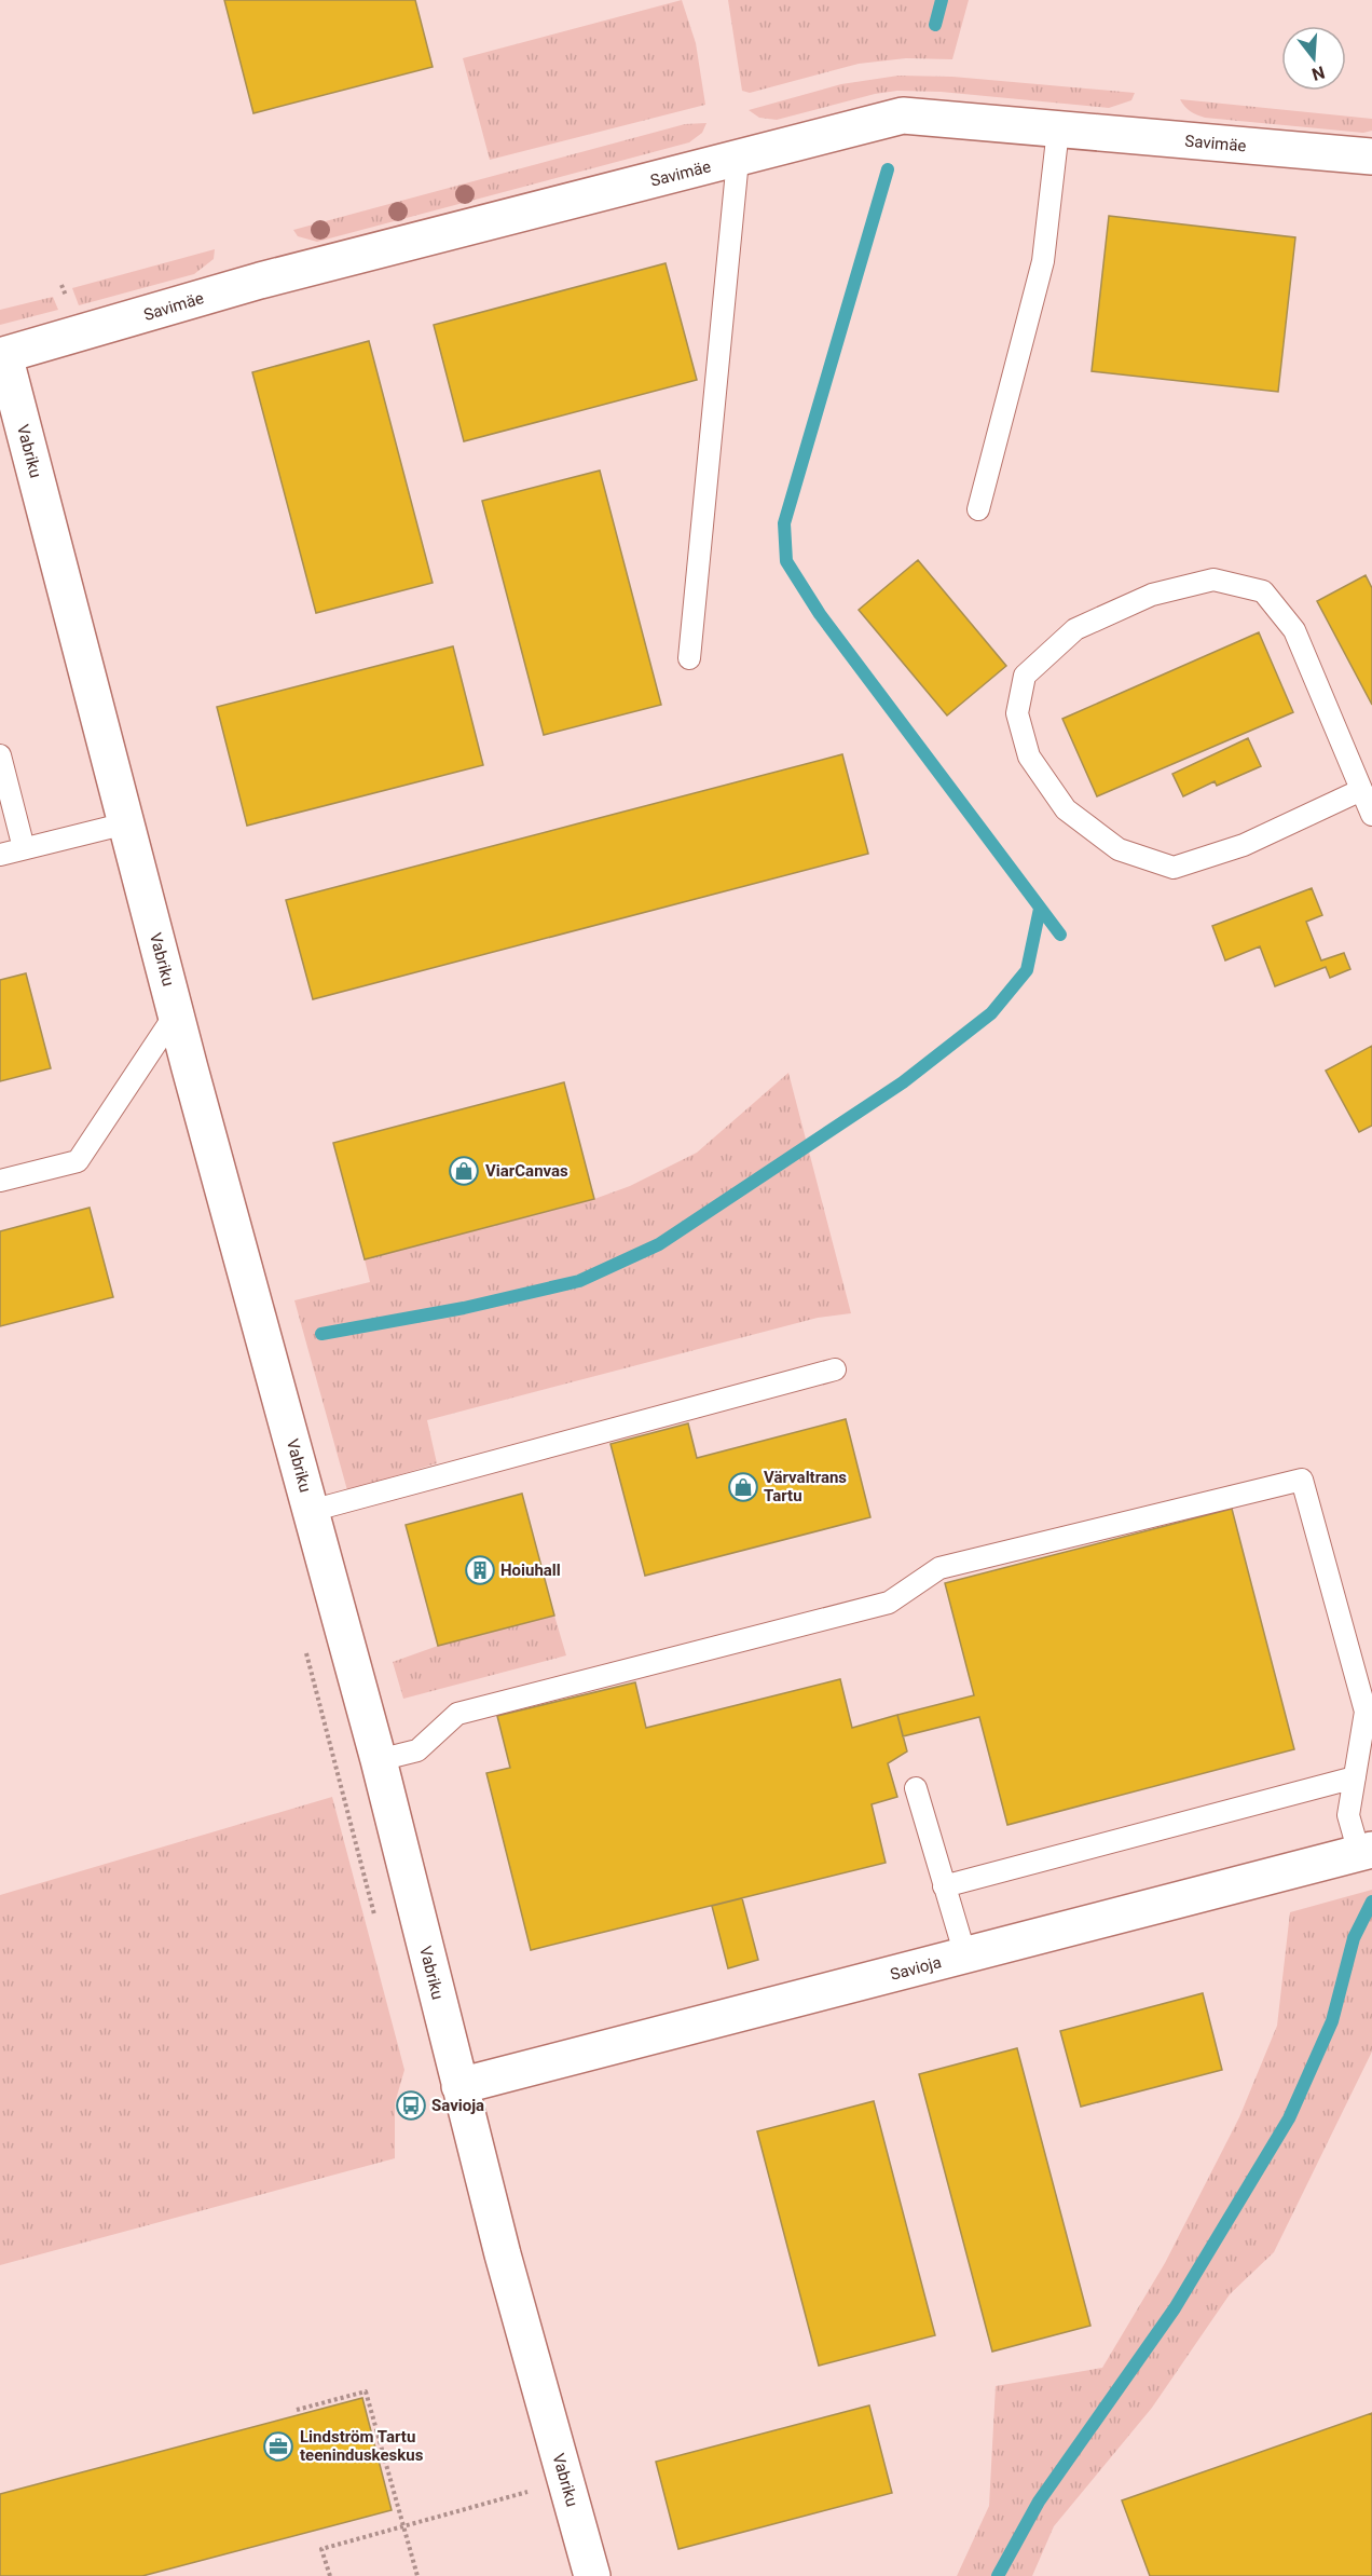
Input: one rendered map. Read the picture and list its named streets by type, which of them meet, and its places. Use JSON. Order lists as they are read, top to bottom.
{
  "streets": {
    "street": ["Savimäe", "Vabriku", "Savioja"]
  },
  "crossings": [
    ["Savimäe", "Vabriku"],
    ["Vabriku", "Savioja"]
  ],
  "places": {
    "shop": ["ViarCanvas", "Värvaltrans Tartu"],
    "building": ["Hoiuhall"],
    "bus stop": ["Savioja"],
    "office": ["Lindström Tartu teeninduskeskus"]
  },
  "north": "bottom"
}
